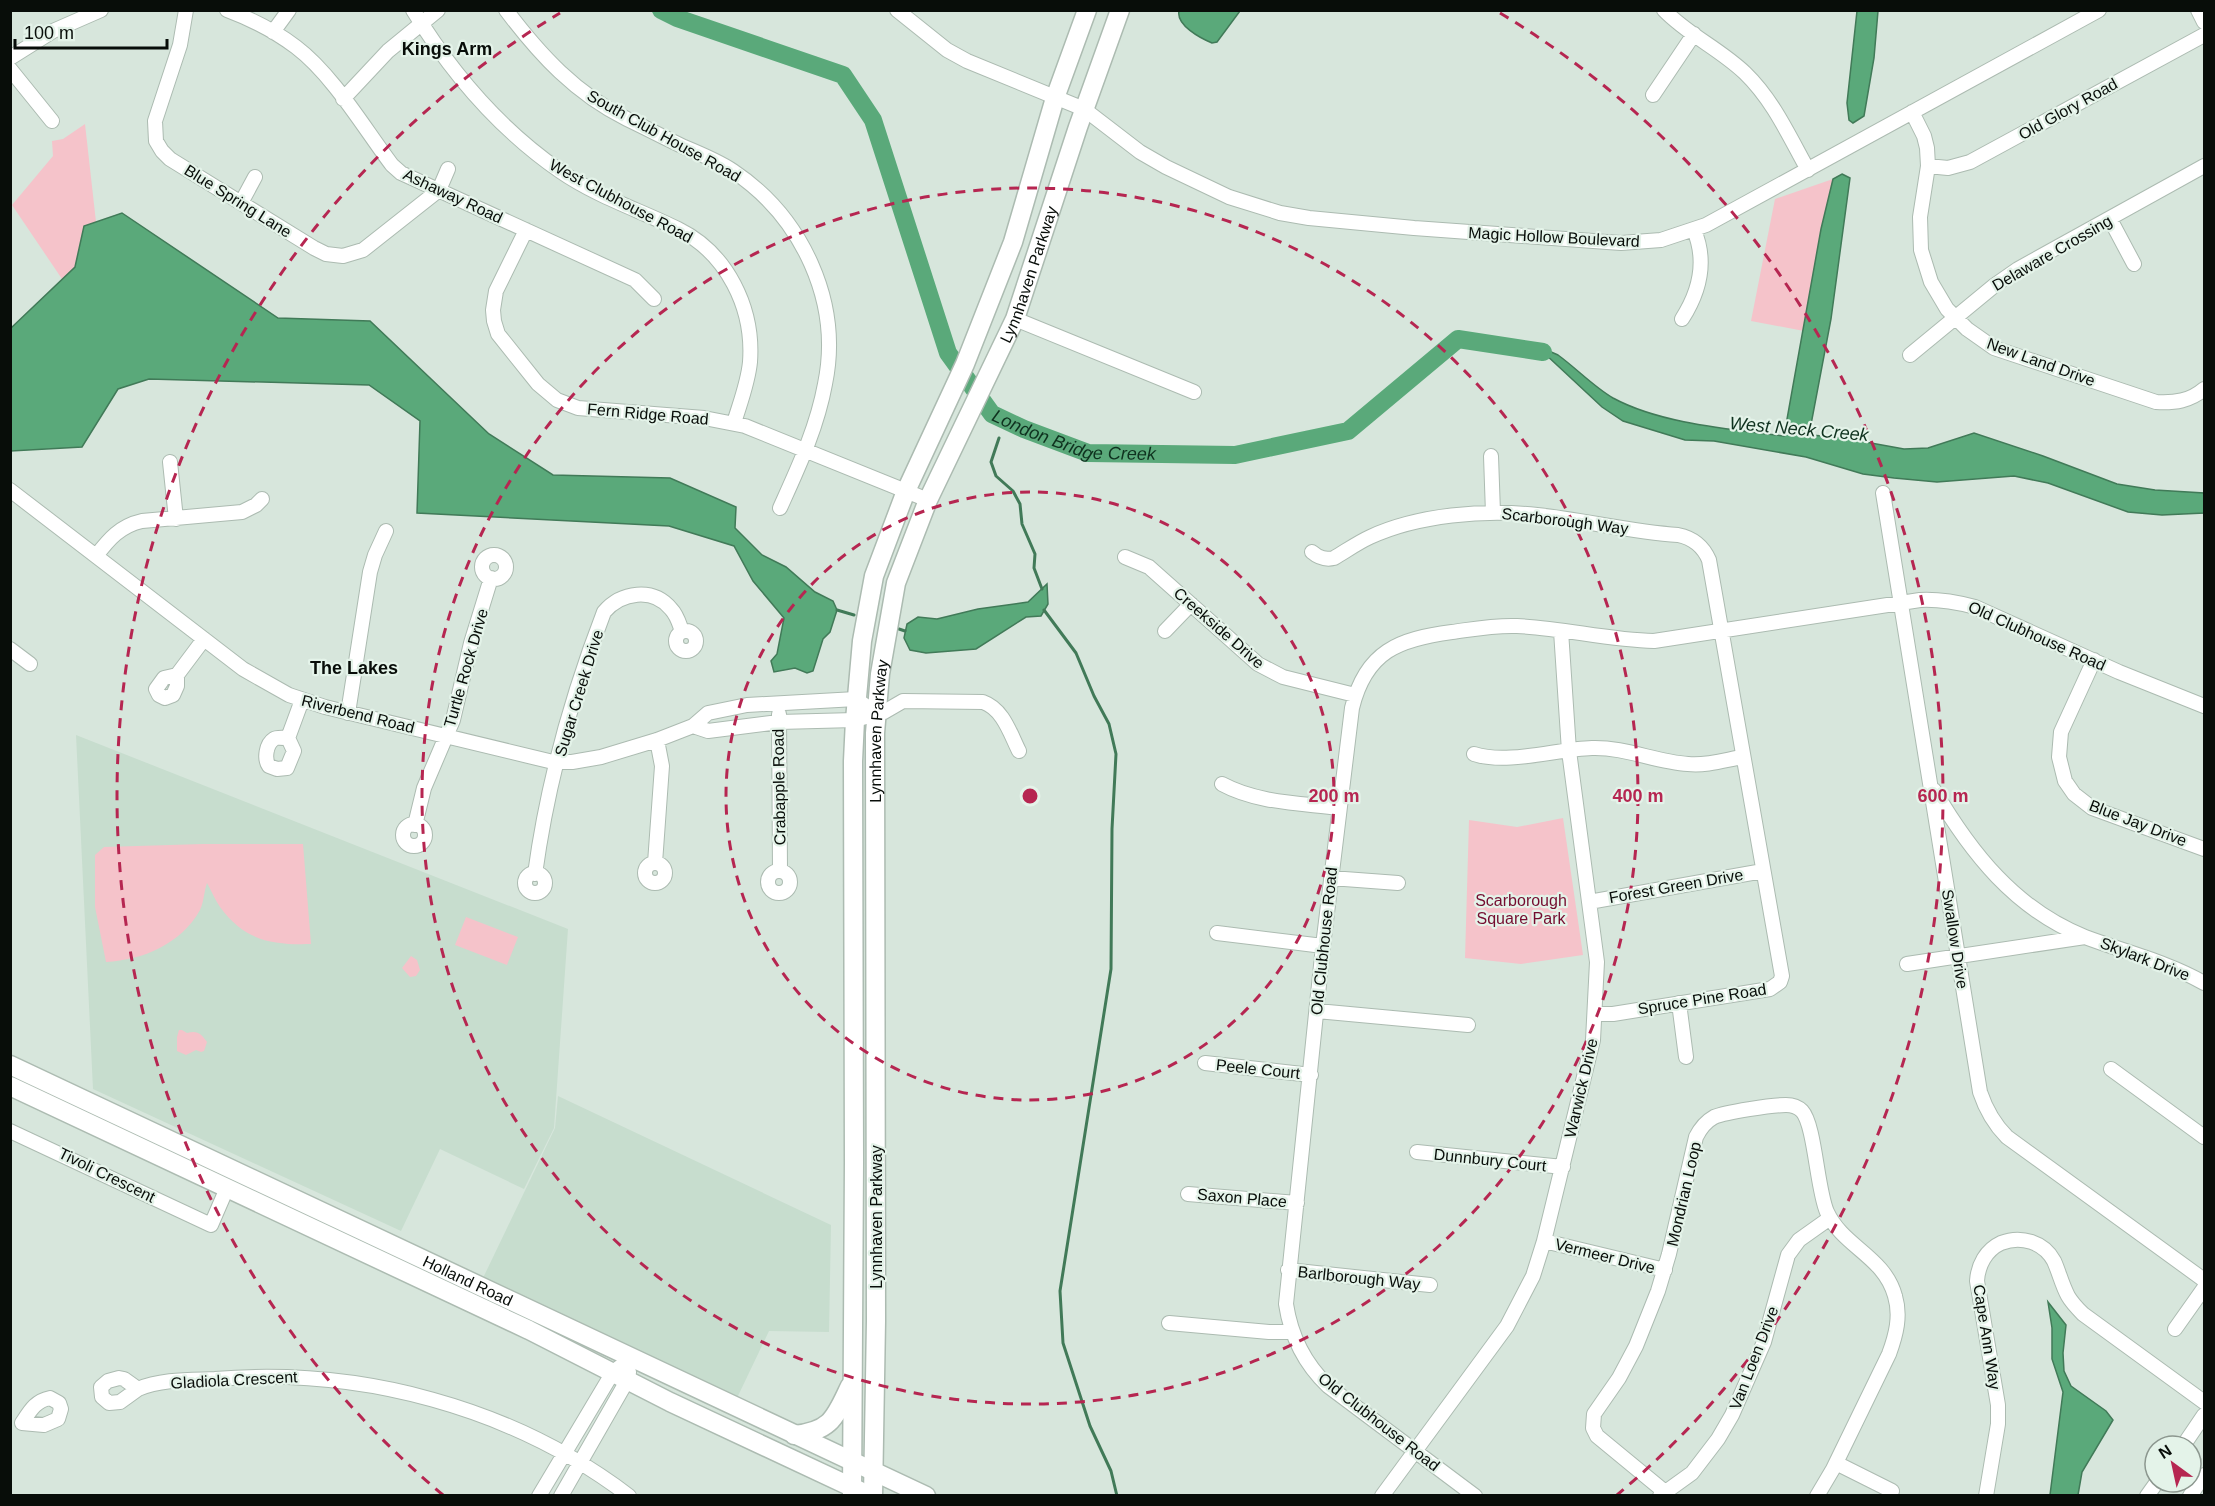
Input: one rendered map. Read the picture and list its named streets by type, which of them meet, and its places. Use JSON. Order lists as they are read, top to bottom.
{
  "streets": {
    "main road": ["Lynnhaven Parkway", "Holland Road"],
    "street": [
      "Old Glory Road",
      "South Club House Road",
      "Ashaway Road",
      "Blue Spring Lane",
      "West Clubhouse Road",
      "Magic Hollow Boulevard",
      "Delaware Crossing",
      "New Land Drive",
      "Fern Ridge Road",
      "Scarborough Way",
      "Creekside Drive",
      "Old Clubhouse Road",
      "Turtle Rock Drive",
      "Sugar Creek Drive",
      "Riverbend Road",
      "Crabapple Road",
      "Blue Jay Drive",
      "Forest Green Drive",
      "Swallow Drive",
      "Skylark Drive",
      "Spruce Pine Road",
      "Peele Court",
      "Warwick Drive",
      "Dunnbury Court",
      "Tivoli Crescent",
      "Mondrian Loop",
      "Saxon Place",
      "Vermeer Drive",
      "Barlborough Way",
      "Cape Ann Way",
      "Van Loen Drive",
      "Gladiola Crescent"
    ]
  },
  "crossings": [
    ["Old Glory Road", "New Land Drive"],
    ["South Club House Road", "Fern Ridge Road"],
    ["Ashaway Road", "Blue Spring Lane"],
    ["Ashaway Road", "Fern Ridge Road"],
    ["West Clubhouse Road", "Fern Ridge Road"],
    ["Magic Hollow Boulevard", "Lynnhaven Parkway"],
    ["Magic Hollow Boulevard", "New Land Drive"],
    ["Delaware Crossing", "New Land Drive"],
    ["Lynnhaven Parkway", "Fern Ridge Road"],
    ["Lynnhaven Parkway", "Riverbend Road"],
    ["Lynnhaven Parkway", "Holland Road"],
    ["Scarborough Way", "Old Clubhouse Road"],
    ["Creekside Drive", "Old Clubhouse Road"],
    ["Old Clubhouse Road", "Blue Jay Drive"],
    ["Old Clubhouse Road", "Swallow Drive"],
    ["Old Clubhouse Road", "Peele Court"],
    ["Old Clubhouse Road", "Warwick Drive"],
    ["Old Clubhouse Road", "Saxon Place"],
    ["Old Clubhouse Road", "Barlborough Way"],
    ["Turtle Rock Drive", "Riverbend Road"],
    ["Sugar Creek Drive", "Riverbend Road"],
    ["Riverbend Road", "Crabapple Road"],
    ["Forest Green Drive", "Spruce Pine Road"],
    ["Forest Green Drive", "Warwick Drive"],
    ["Swallow Drive", "Skylark Drive"],
    ["Spruce Pine Road", "Warwick Drive"],
    ["Warwick Drive", "Dunnbury Court"],
    ["Warwick Drive", "Vermeer Drive"],
    ["Tivoli Crescent", "Holland Road"],
    ["Mondrian Loop", "Vermeer Drive"],
    ["Mondrian Loop", "Van Loen Drive"]
  ],
  "districts": ["Kings Arm", "The Lakes"],
  "water": ["West Neck Creek", "London Bridge Creek"],
  "parks": ["Scarborough Square Park"],
  "scale_bar": "100 m",
  "north": "top left",
  "rings": ["200 m", "400 m", "600 m"]
}
